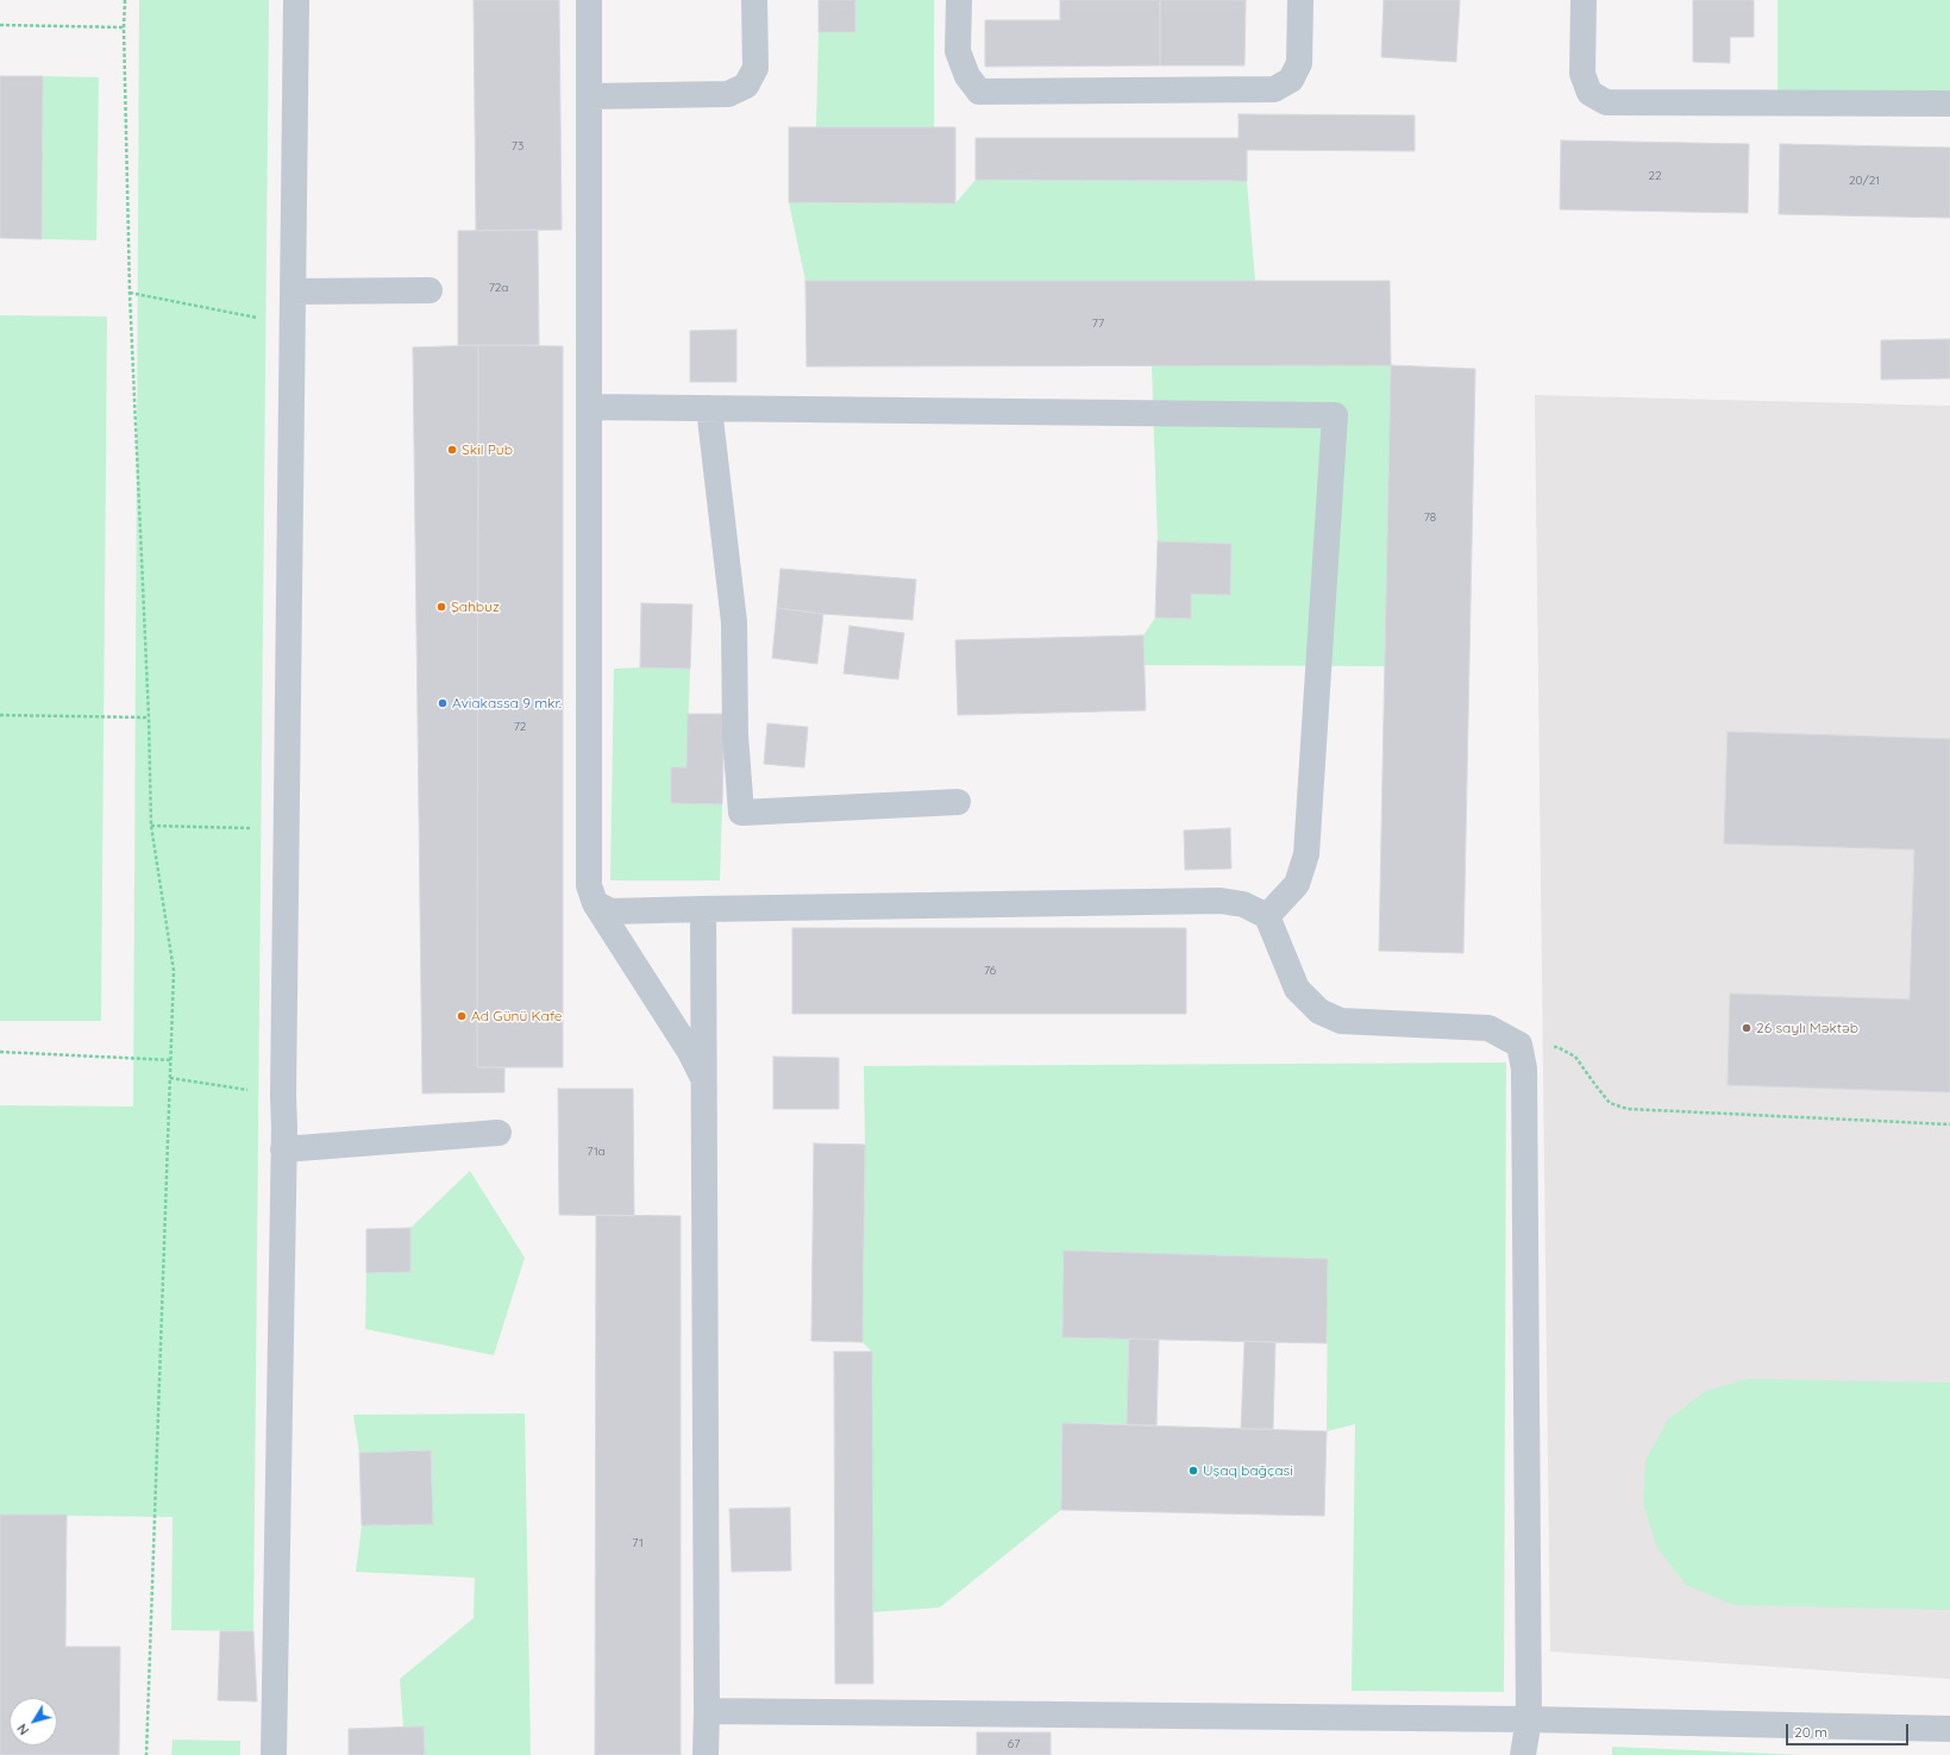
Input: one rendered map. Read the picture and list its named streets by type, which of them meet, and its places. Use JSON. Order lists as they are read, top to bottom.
{
  "places": [
    "Skil Pub",
    "Şahbuz",
    "Aviakassa 9 mkr.",
    "Ad Günü Kafe",
    "26 saylı Məktəb",
    "Uşaq bağçasi"
  ],
  "house_numbers": [
    "73",
    "22",
    "20/21",
    "72a",
    "77",
    "78",
    "72",
    "76",
    "71a",
    "71",
    "67"
  ],
  "scale_bar": "20 m",
  "north": "bottom left"
}
